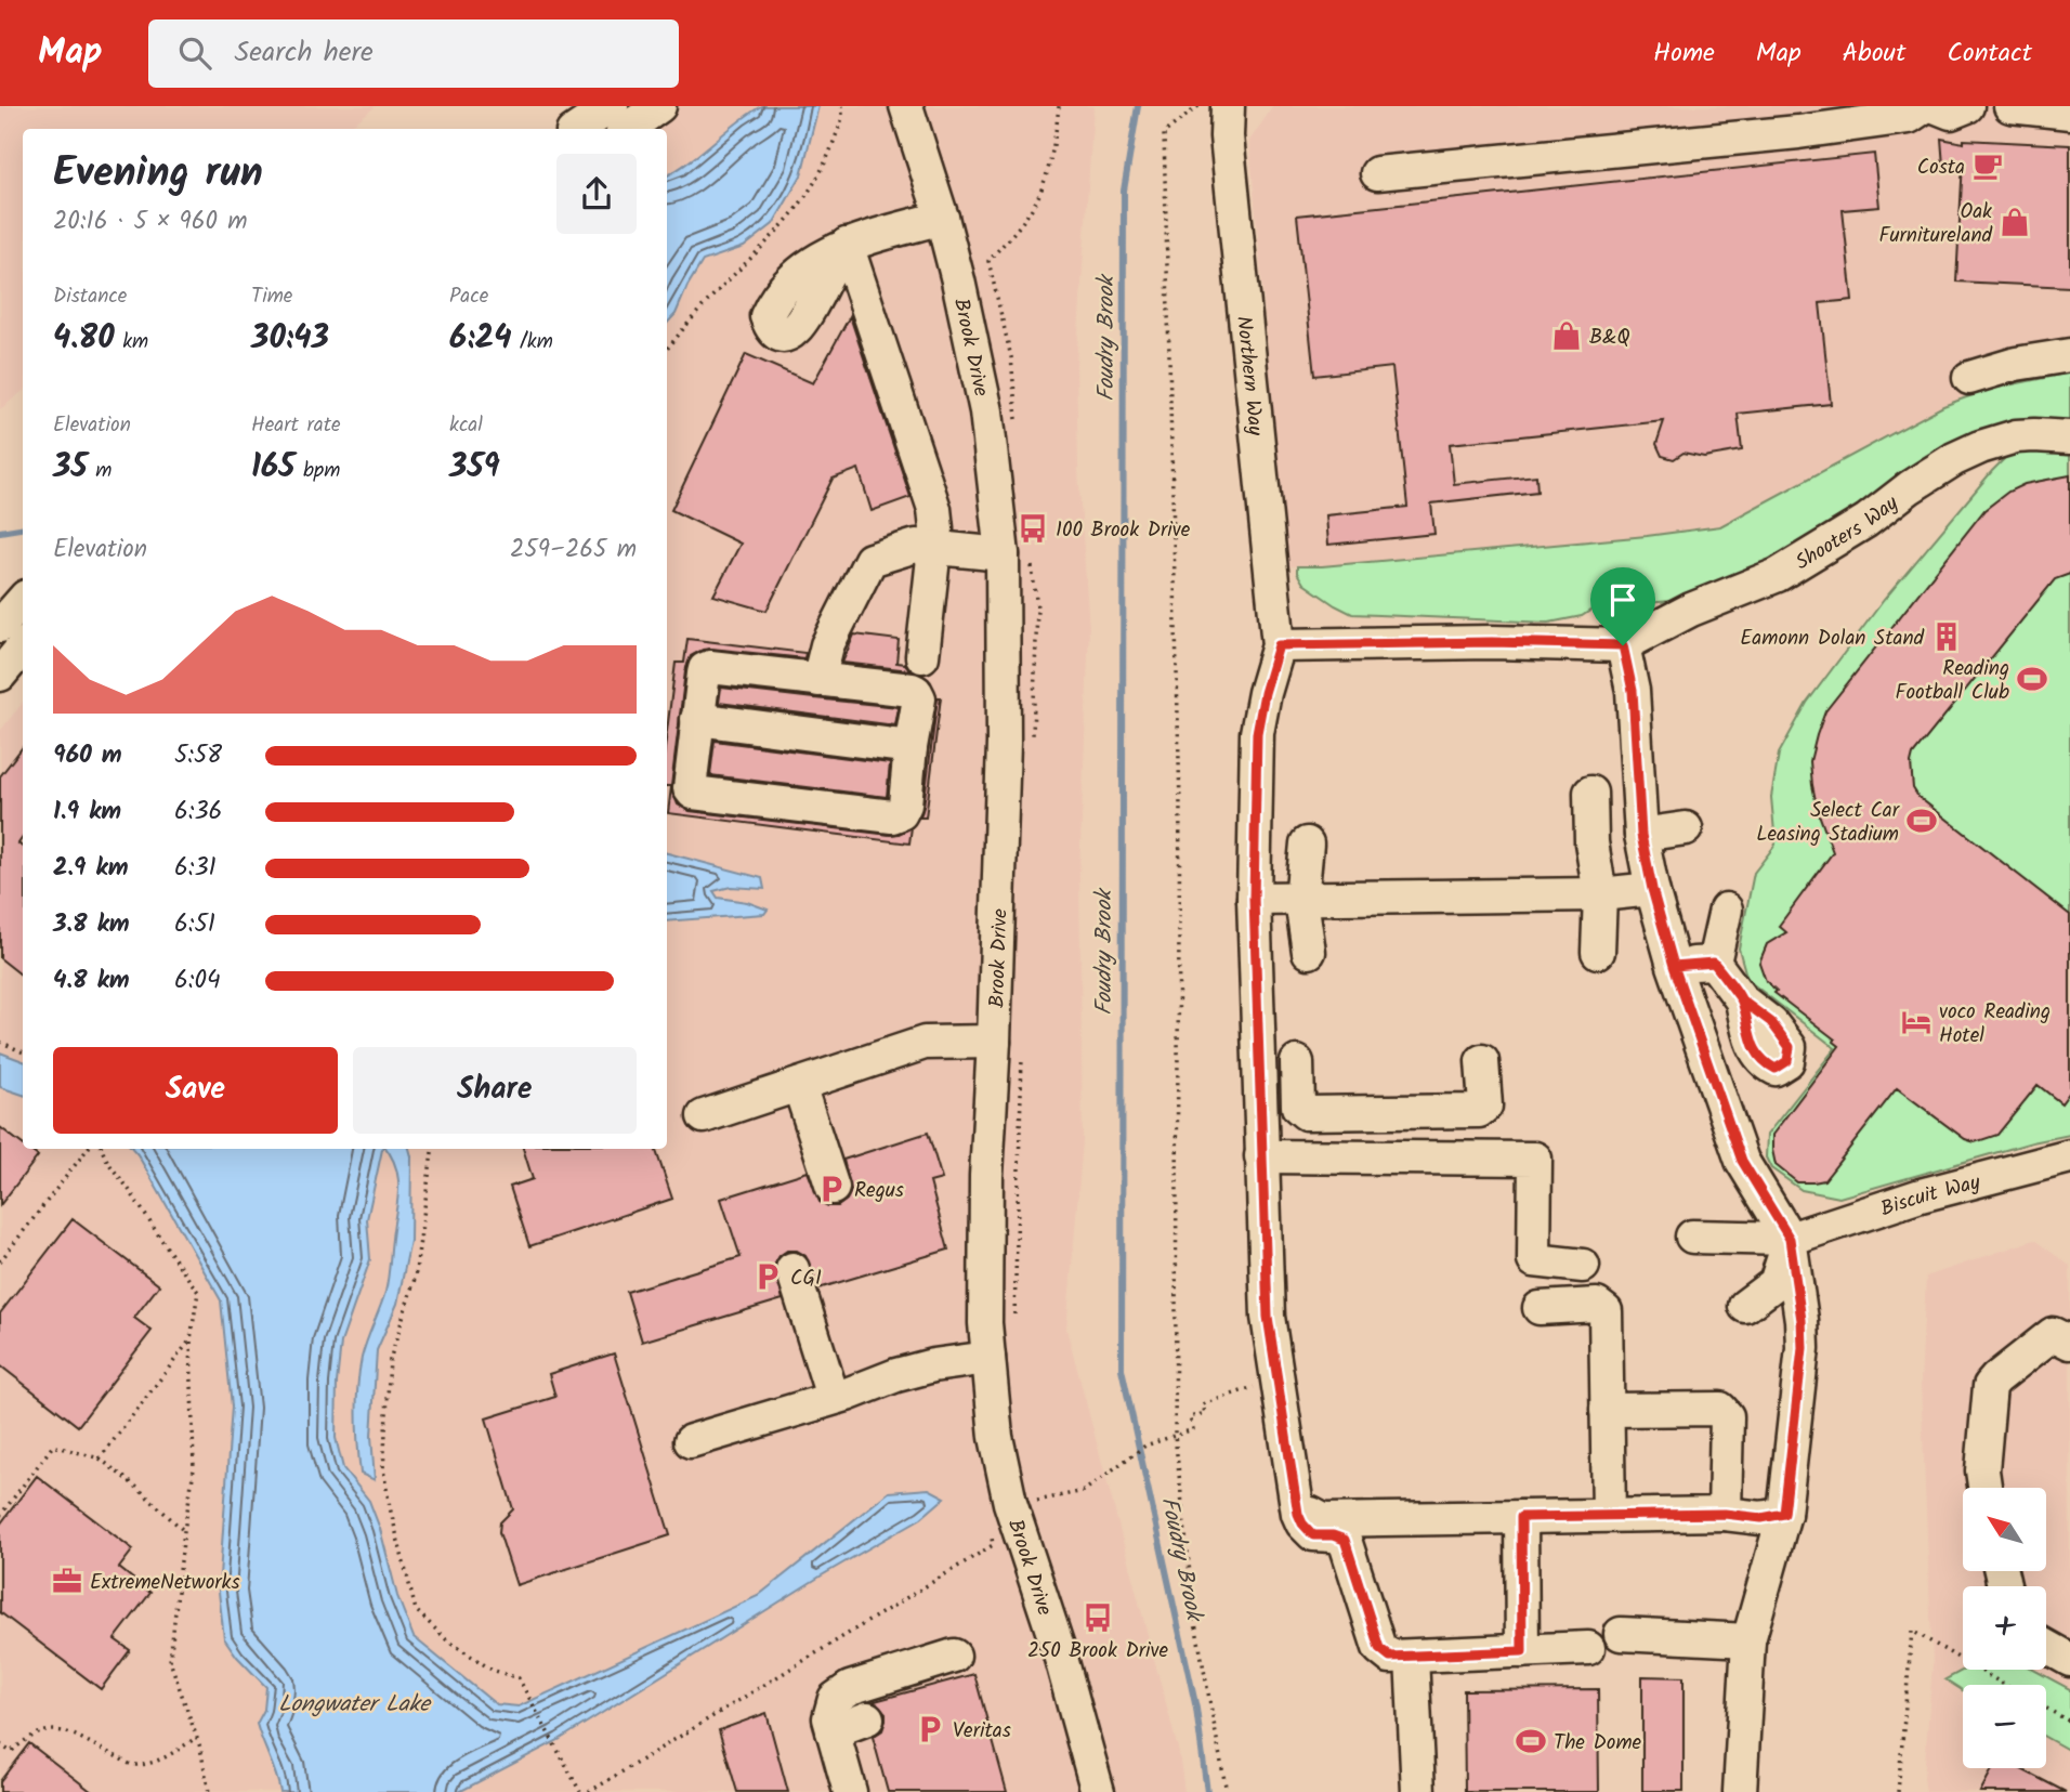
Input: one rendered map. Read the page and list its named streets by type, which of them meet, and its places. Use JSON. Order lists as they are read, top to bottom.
{
  "streets": {
    "street": [
      "Brook Drive",
      "Northern Way",
      "Shooters Way",
      "Biscuit Way"
    ]
  },
  "water": ["Foudry Brook", "Longwater Lake"],
  "places": {
    "cafe": ["Costa"],
    "shop": ["Oak Furnitureland", "B&Q"],
    "bus stop": ["100 Brook Drive", "250 Brook Drive"],
    "building": ["Eamonn Dolan Stand"],
    "sports": ["Reading Football Club", "Select Car Leasing Stadium", "The Dome"],
    "hotel": ["voco Reading Hotel"],
    "parking": ["Regus", "CGI", "Veritas"],
    "office": ["ExtremeNetworks"]
  },
  "north": "top left",
  "page": {
    "header": "Map",
    "search": "Search here",
    "nav": [
      "Home",
      "Map",
      "About",
      "Contact"
    ],
    "heading": ["Evening run", "20:16 · 5 × 960 m"],
    "stats": [
      ["Distance", "4.80 km"],
      ["Time", "30:43"],
      ["Pace", "6:24 /km"],
      ["Elevation", "35 m"],
      ["Heart rate", "165 bpm"],
      ["kcal", "359"]
    ],
    "chart": ["Elevation", "259–265 m"],
    "list": [
      {
        "name": "960 m",
        "note": "5:58"
      },
      {
        "name": "1.9 km",
        "note": "6:36"
      },
      {
        "name": "2.9 km",
        "note": "6:31"
      },
      {
        "name": "3.8 km",
        "note": "6:51"
      },
      {
        "name": "4.8 km",
        "note": "6:04"
      }
    ],
    "buttons": ["Save", "Share"],
    "map_buttons": ["+", "−"]
  }
}
